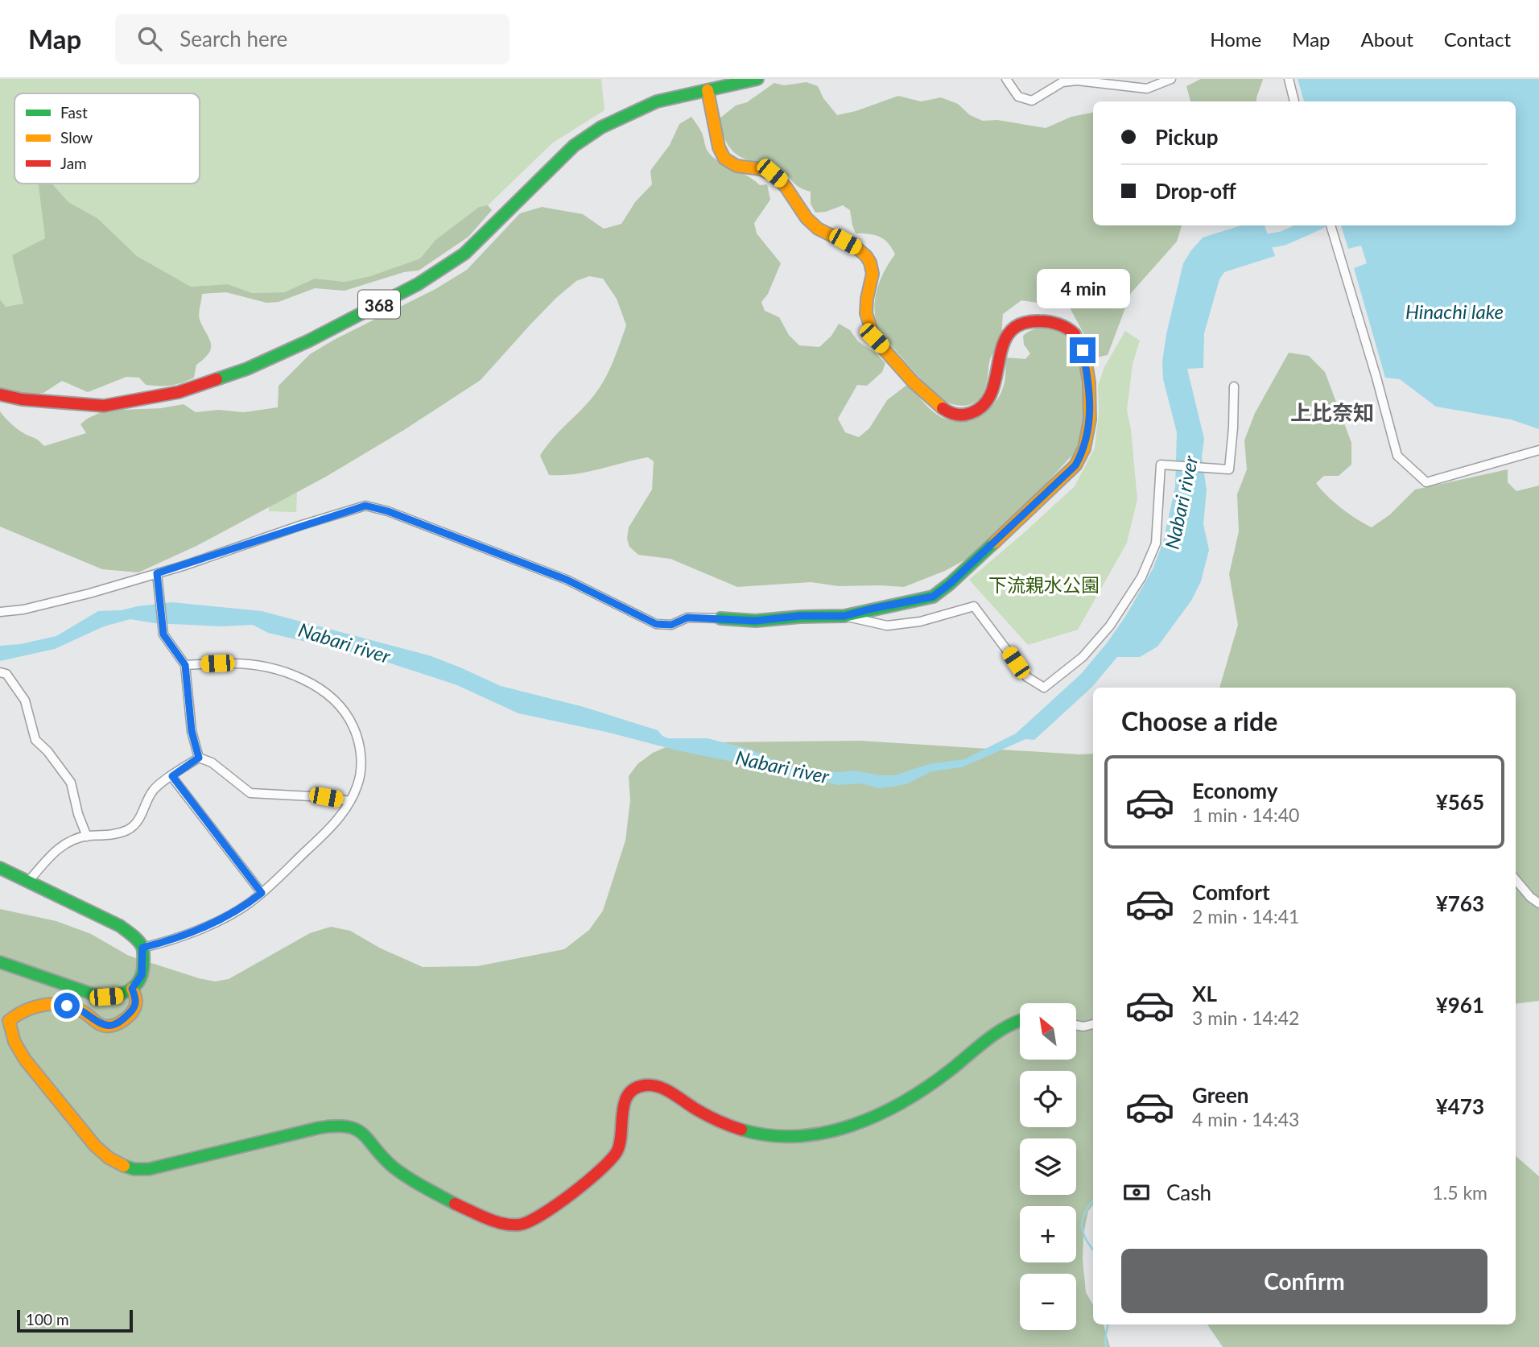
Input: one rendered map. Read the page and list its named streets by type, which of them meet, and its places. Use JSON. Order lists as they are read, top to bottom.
{
  "streets": {
    "main road": ["368"]
  },
  "districts": ["上比奈知"],
  "water": ["Hinachi lake", "Nabari river"],
  "parks": ["下流親水公園"],
  "legend": ["Fast", "Slow", "Jam"],
  "scale_bar": "100 m",
  "north": "top left",
  "page": {
    "header": "Map",
    "search": "Search here",
    "nav": [
      "Home",
      "Map",
      "About",
      "Contact"
    ],
    "banner": ["Pickup", "Drop-off"],
    "bubble": "4 min",
    "heading": "Choose a ride",
    "list": [
      {
        "name": "Economy",
        "note": "1 min · 14:40",
        "value": "¥565"
      },
      {
        "name": "Comfort",
        "note": "2 min · 14:41",
        "value": "¥763"
      },
      {
        "name": "XL",
        "note": "3 min · 14:42",
        "value": "¥961"
      },
      {
        "name": "Green",
        "note": "4 min · 14:43",
        "value": "¥473"
      }
    ],
    "map_buttons": ["+", "−"],
    "pay": ["Cash", "1.5 km"],
    "buttons": "Confirm",
    "scale": "100 m"
  }
}
